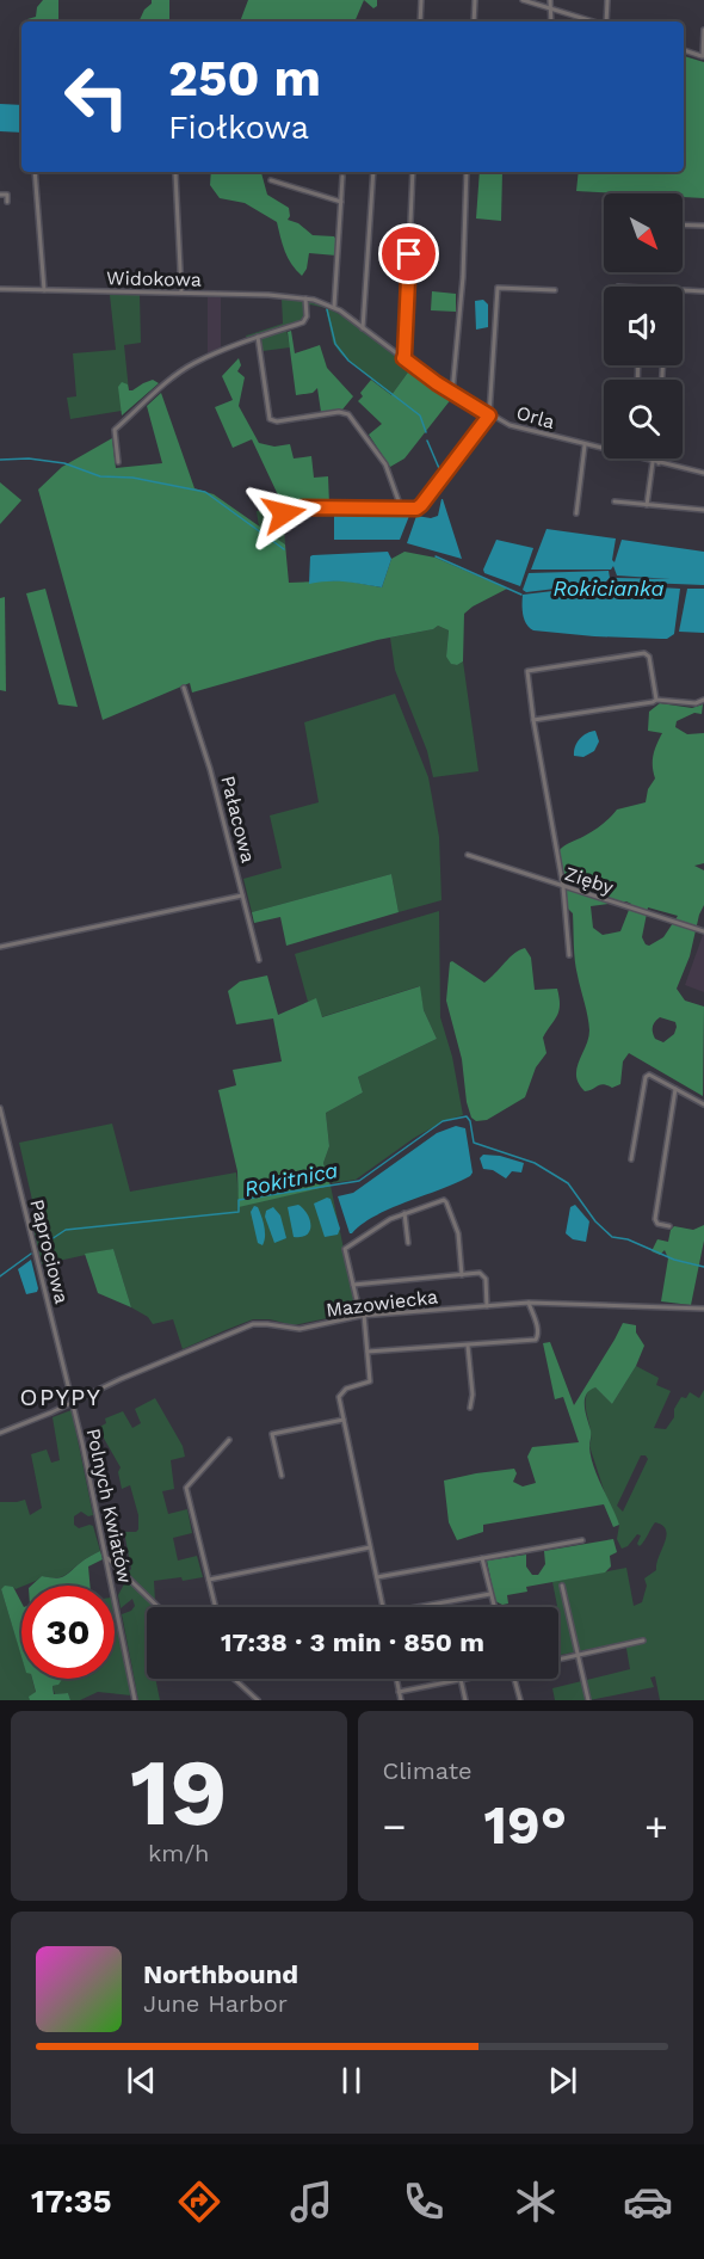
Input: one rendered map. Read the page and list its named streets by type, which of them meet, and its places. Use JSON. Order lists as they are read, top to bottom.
{
  "streets": {
    "street": [
      "Widokowa",
      "Orla",
      "Pałacowa",
      "Zięby",
      "Paprociowa",
      "Mazowiecka",
      "Polnych Kwiatów"
    ]
  },
  "crossings": [
    ["Widokowa", "Orla"],
    ["Paprociowa", "Mazowiecka"],
    ["Paprociowa", "Polnych Kwiatów"],
    ["Mazowiecka", "Polnych Kwiatów"]
  ],
  "districts": ["OPYPY"],
  "water": ["Rokicianka", "Rokitnica"],
  "north": "bottom right",
  "page": {
    "turn": ["250 m", "Fiołkowa"],
    "limit": "30",
    "trip": "17:38 · 3 min · 850 m",
    "tile": [
      ["19", "km/h"],
      "Climate"
    ],
    "heat": ["−", "19°", "+"],
    "song": ["Northbound", "June Harbor"],
    "tabs": "17:35"
  }
}
